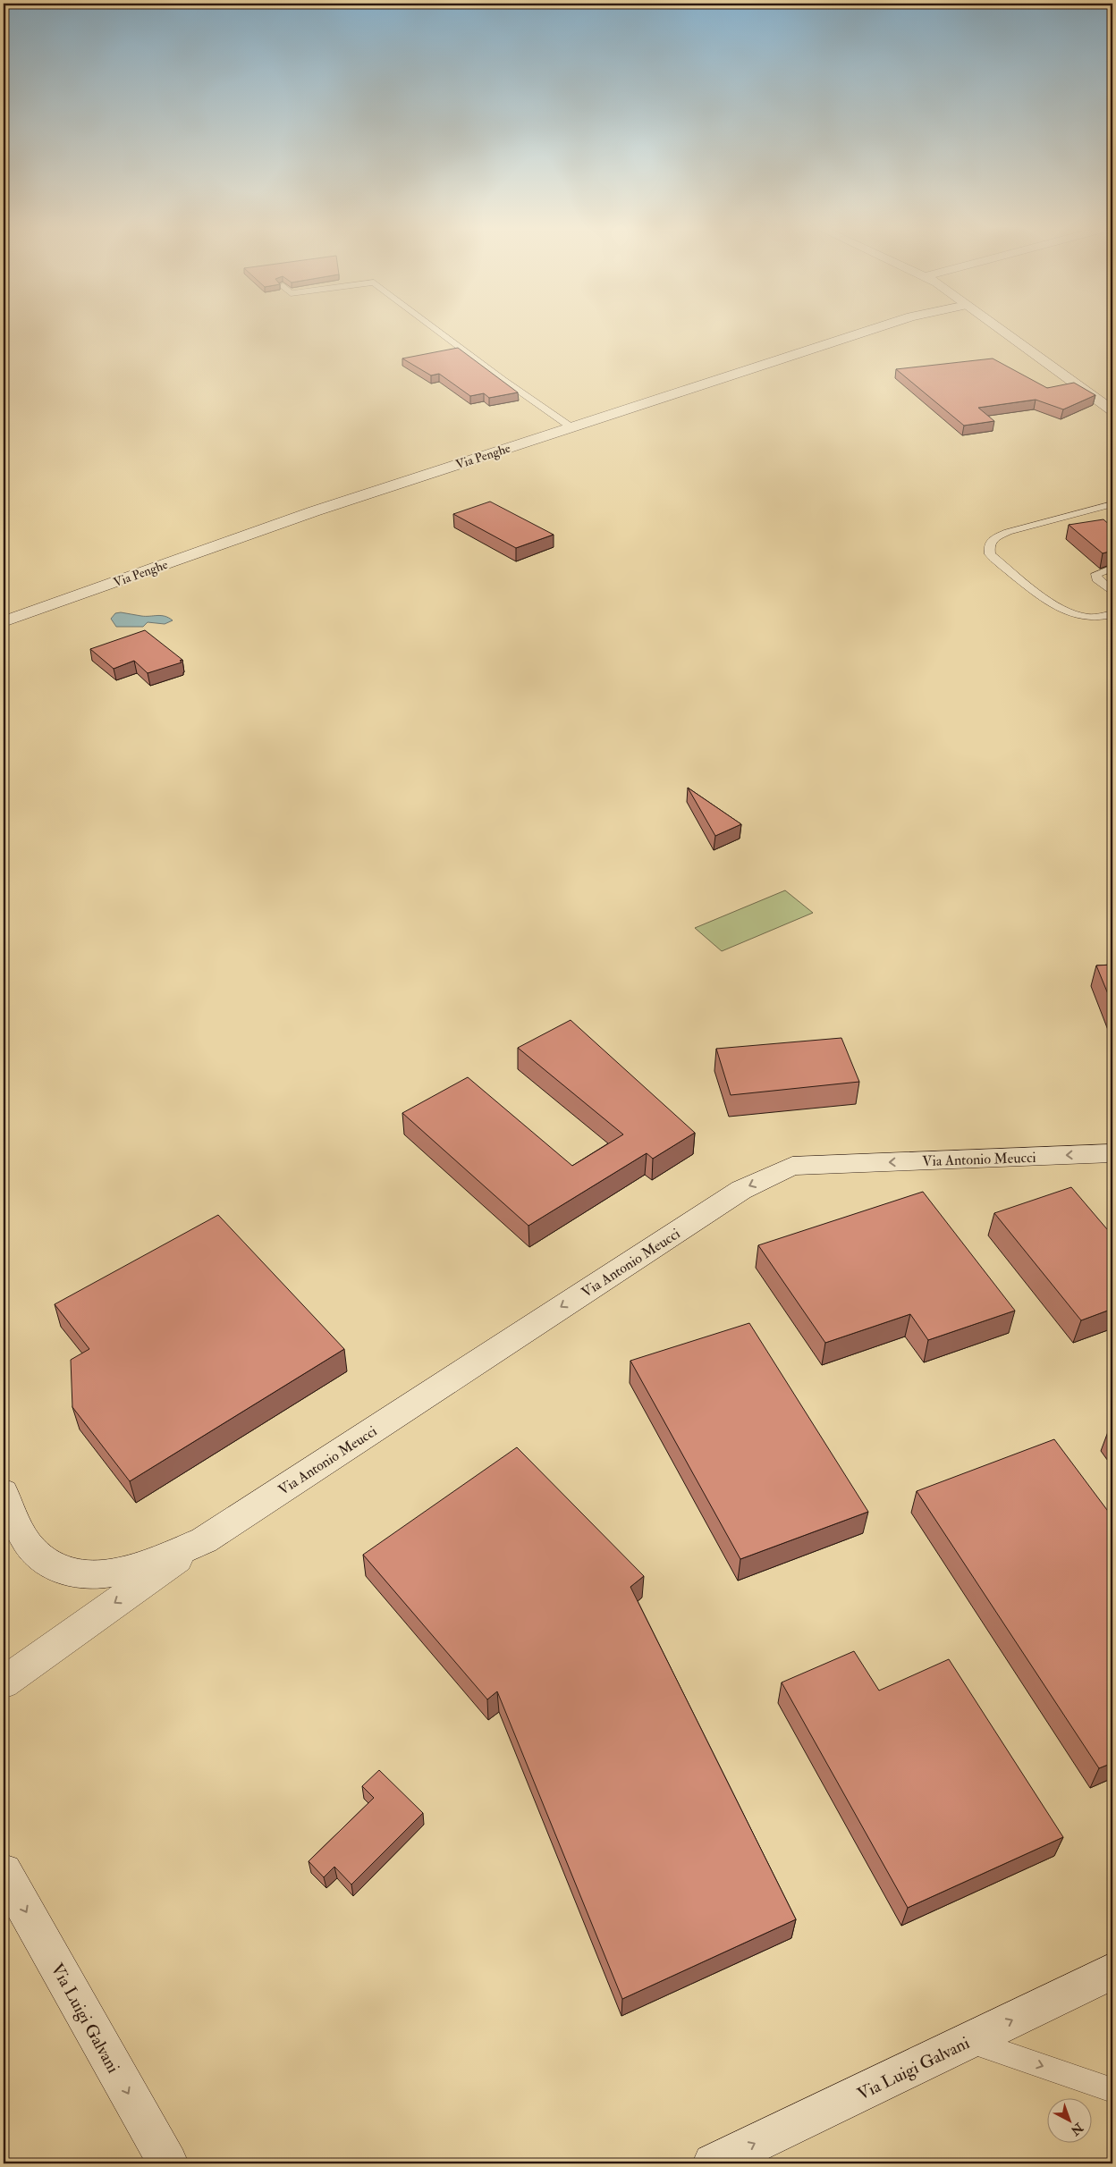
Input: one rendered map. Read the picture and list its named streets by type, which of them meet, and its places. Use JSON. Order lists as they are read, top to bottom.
{
  "streets": {
    "street": ["Via Penghe", "Via Antonio Meucci", "Via Luigi Galvani"]
  },
  "one_way": ["Via Antonio Meucci"],
  "north": "bottom right"
}
